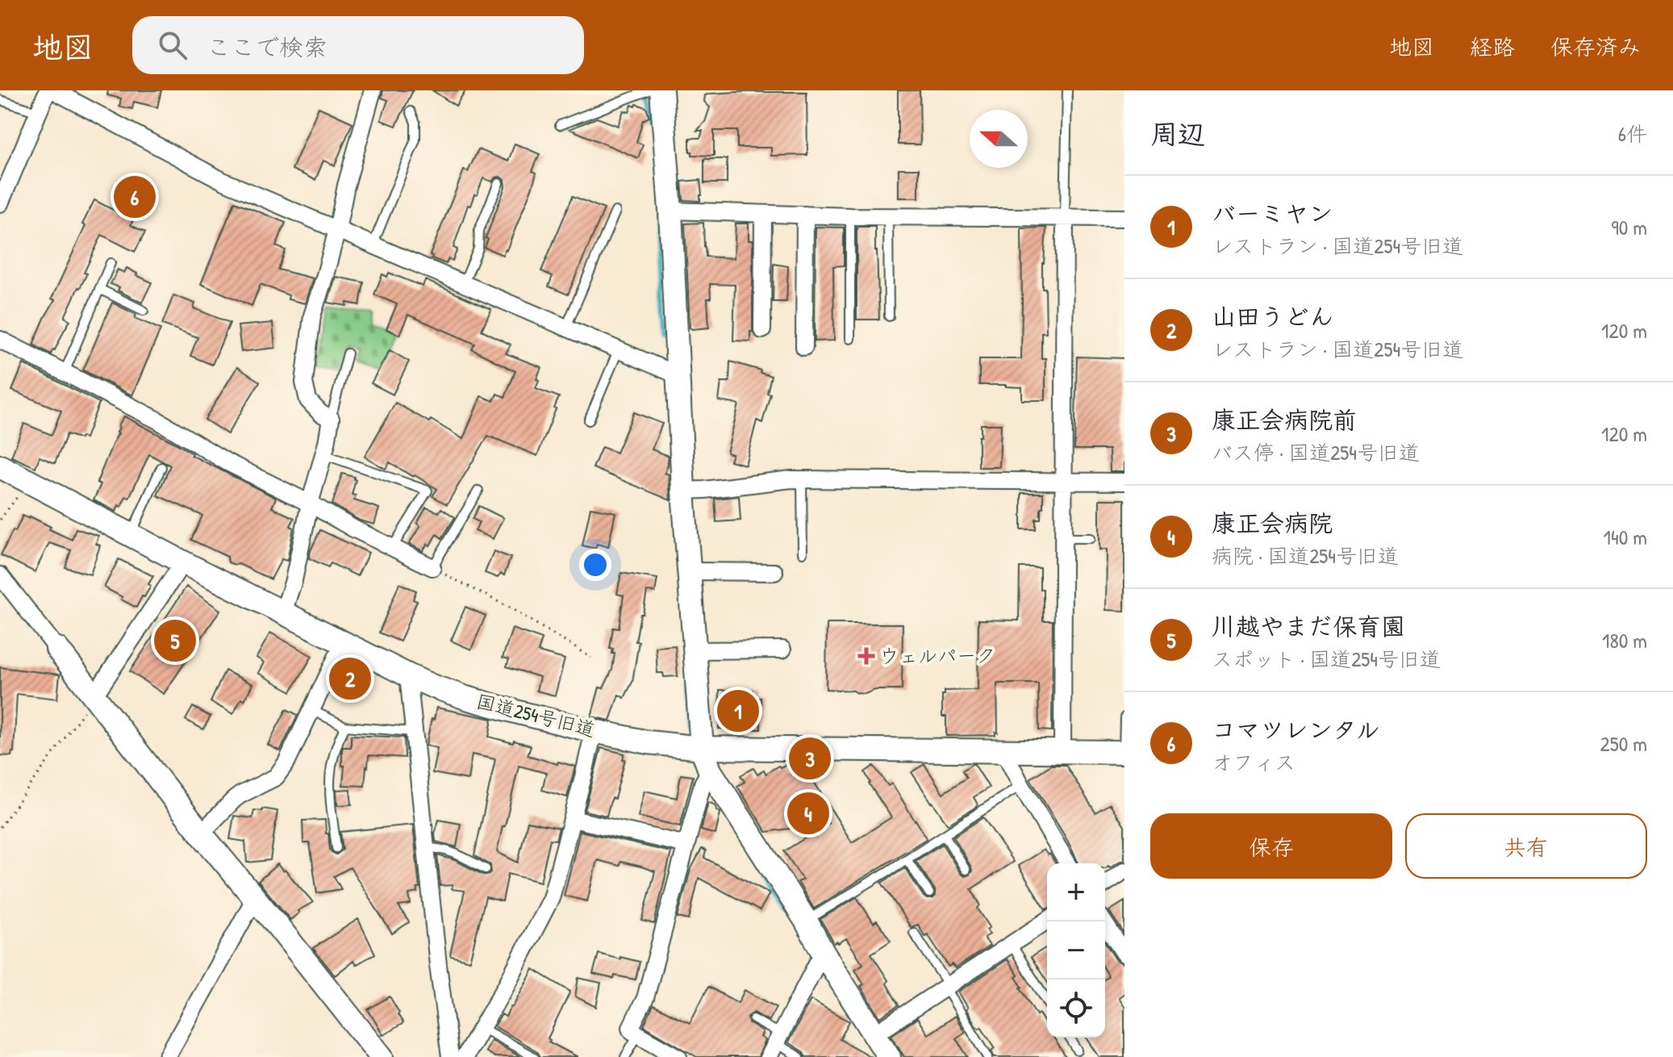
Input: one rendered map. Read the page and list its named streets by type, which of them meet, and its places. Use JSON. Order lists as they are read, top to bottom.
{
  "streets": {
    "street": ["国道254号旧道"]
  },
  "places": {
    "health": ["ウェルパーク"]
  },
  "north": "left",
  "page": {
    "header": "地図",
    "search": "ここで検索",
    "nav": ["地図", "経路", "保存済み"],
    "heading": ["周辺", "6件"],
    "pins": [
      "6",
      "5",
      "2",
      "1",
      "3",
      "4"
    ],
    "list": [
      {
        "mark": "1",
        "name": "バーミヤン",
        "note": "レストラン · 国道254号旧道",
        "value": "90 m"
      },
      {
        "mark": "2",
        "name": "山田うどん",
        "note": "レストラン · 国道254号旧道",
        "value": "120 m"
      },
      {
        "mark": "3",
        "name": "康正会病院前",
        "note": "バス停 · 国道254号旧道",
        "value": "120 m"
      },
      {
        "mark": "4",
        "name": "康正会病院",
        "note": "病院 · 国道254号旧道",
        "value": "140 m"
      },
      {
        "mark": "5",
        "name": "川越やまだ保育園",
        "note": "スポット · 国道254号旧道",
        "value": "180 m"
      },
      {
        "mark": "6",
        "name": "コマツレンタル",
        "note": "オフィス",
        "value": "250 m"
      }
    ],
    "buttons": ["保存", "共有"],
    "map_buttons": ["+", "−"]
  }
}
